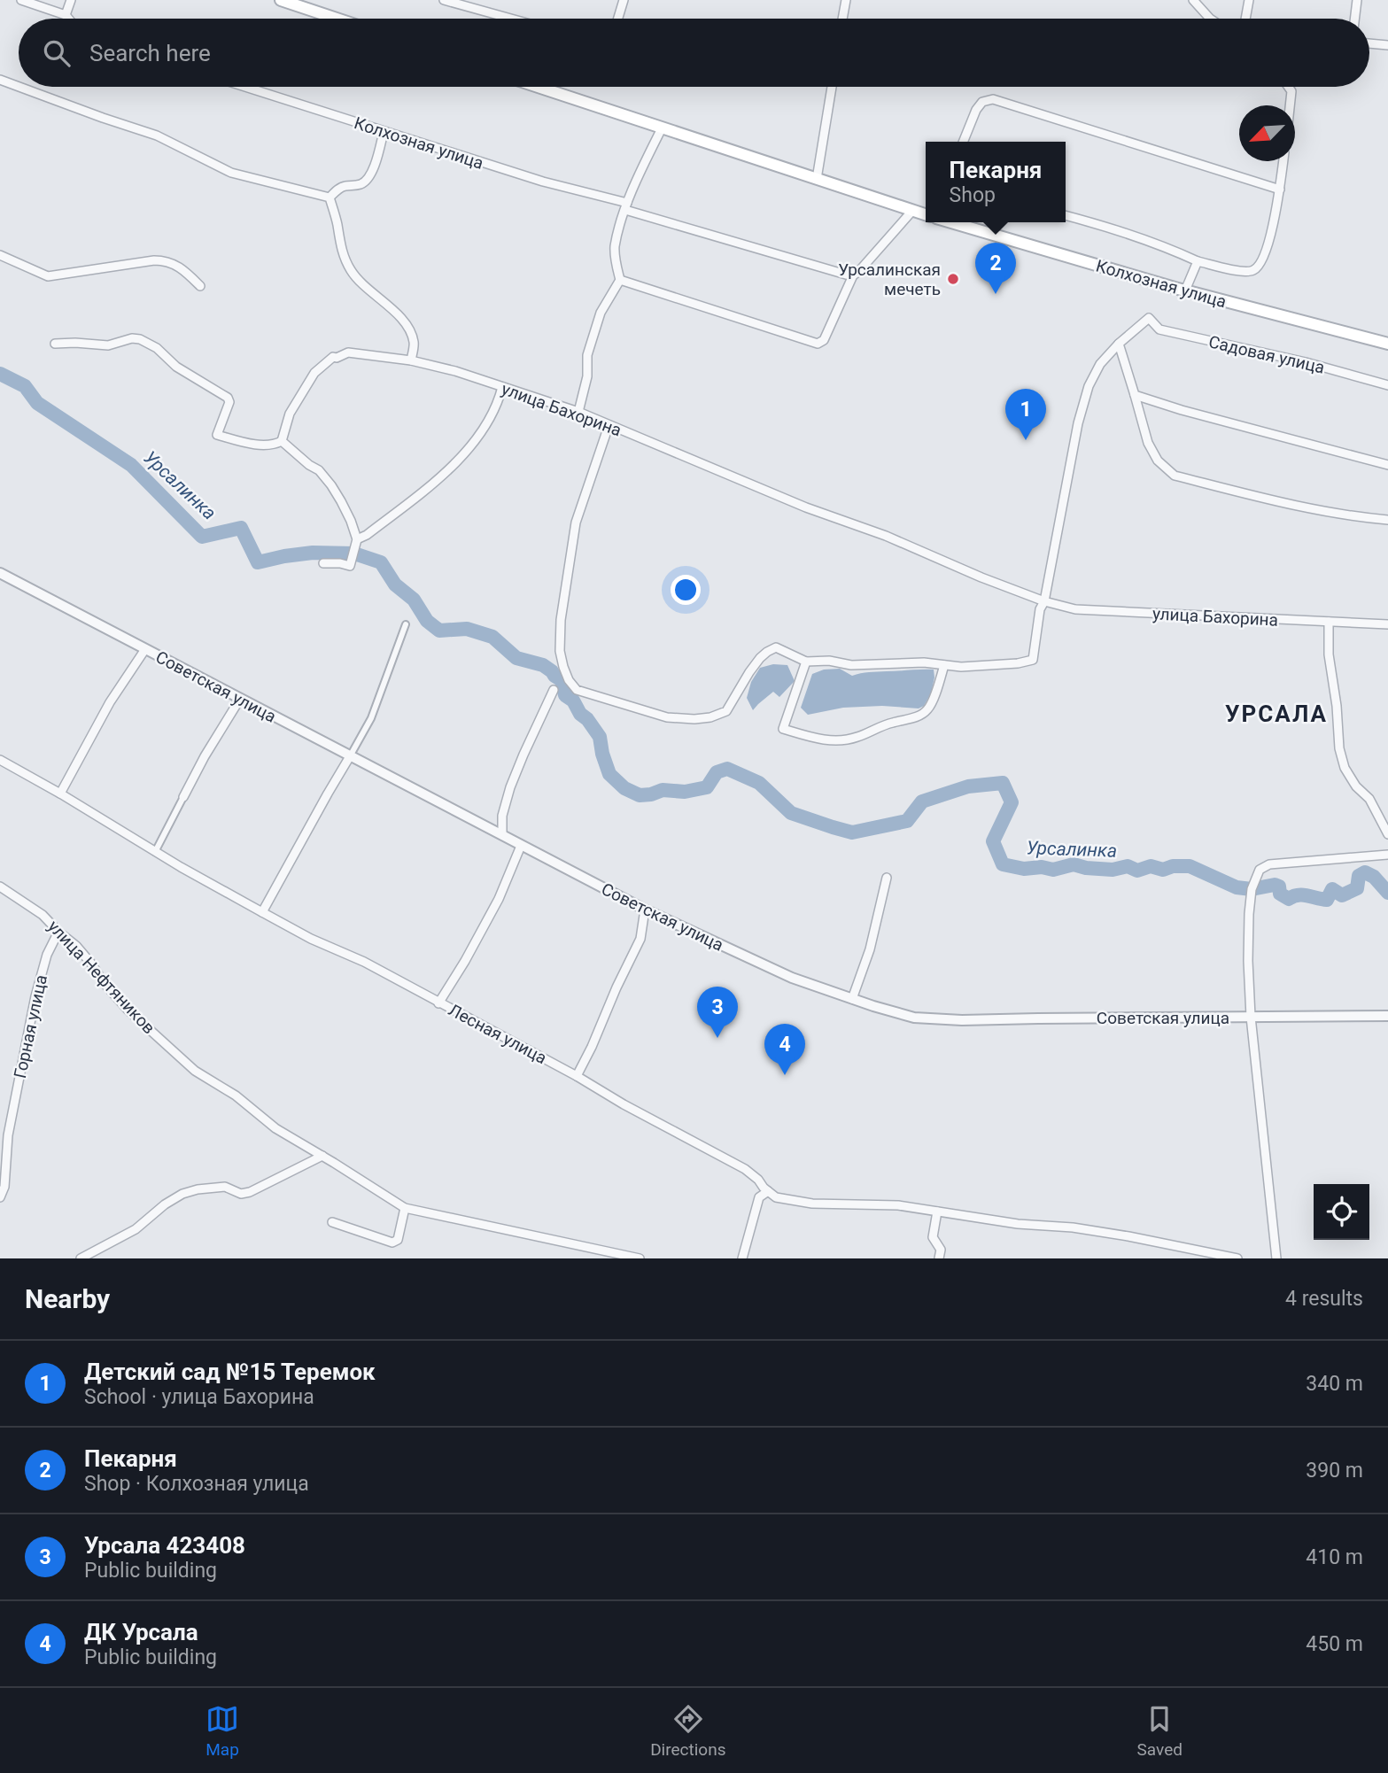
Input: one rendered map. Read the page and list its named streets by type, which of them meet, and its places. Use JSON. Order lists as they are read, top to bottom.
{
  "streets": {
    "main road": ["Колхозная улица"],
    "street": [
      "Садовая улица",
      "улица Бахорина",
      "Советская улица",
      "улица Нефтяников",
      "Горная улица",
      "Лесная улица"
    ]
  },
  "crossings": [
    ["улица Нефтяников", "Горная улица"]
  ],
  "districts": ["УРСАЛА"],
  "water": ["Урсалинка"],
  "places": ["Урсалинская мечеть"],
  "north": "bottom left",
  "page": {
    "search": "Search here",
    "popup": ["Пекарня", "Shop"],
    "pins": [
      "2",
      "1",
      "3",
      "4"
    ],
    "heading": ["Nearby", "4 results"],
    "list": [
      {
        "mark": "1",
        "name": "Детский сад №15 Теремок",
        "note": "School · улица Бахорина",
        "value": "340 m"
      },
      {
        "mark": "2",
        "name": "Пекарня",
        "note": "Shop · Колхозная улица",
        "value": "390 m"
      },
      {
        "mark": "3",
        "name": "Урсала 423408",
        "note": "Public building",
        "value": "410 m"
      },
      {
        "mark": "4",
        "name": "ДК Урсала",
        "note": "Public building",
        "value": "450 m"
      }
    ],
    "nav": ["Map", "Directions", "Saved"]
  }
}
